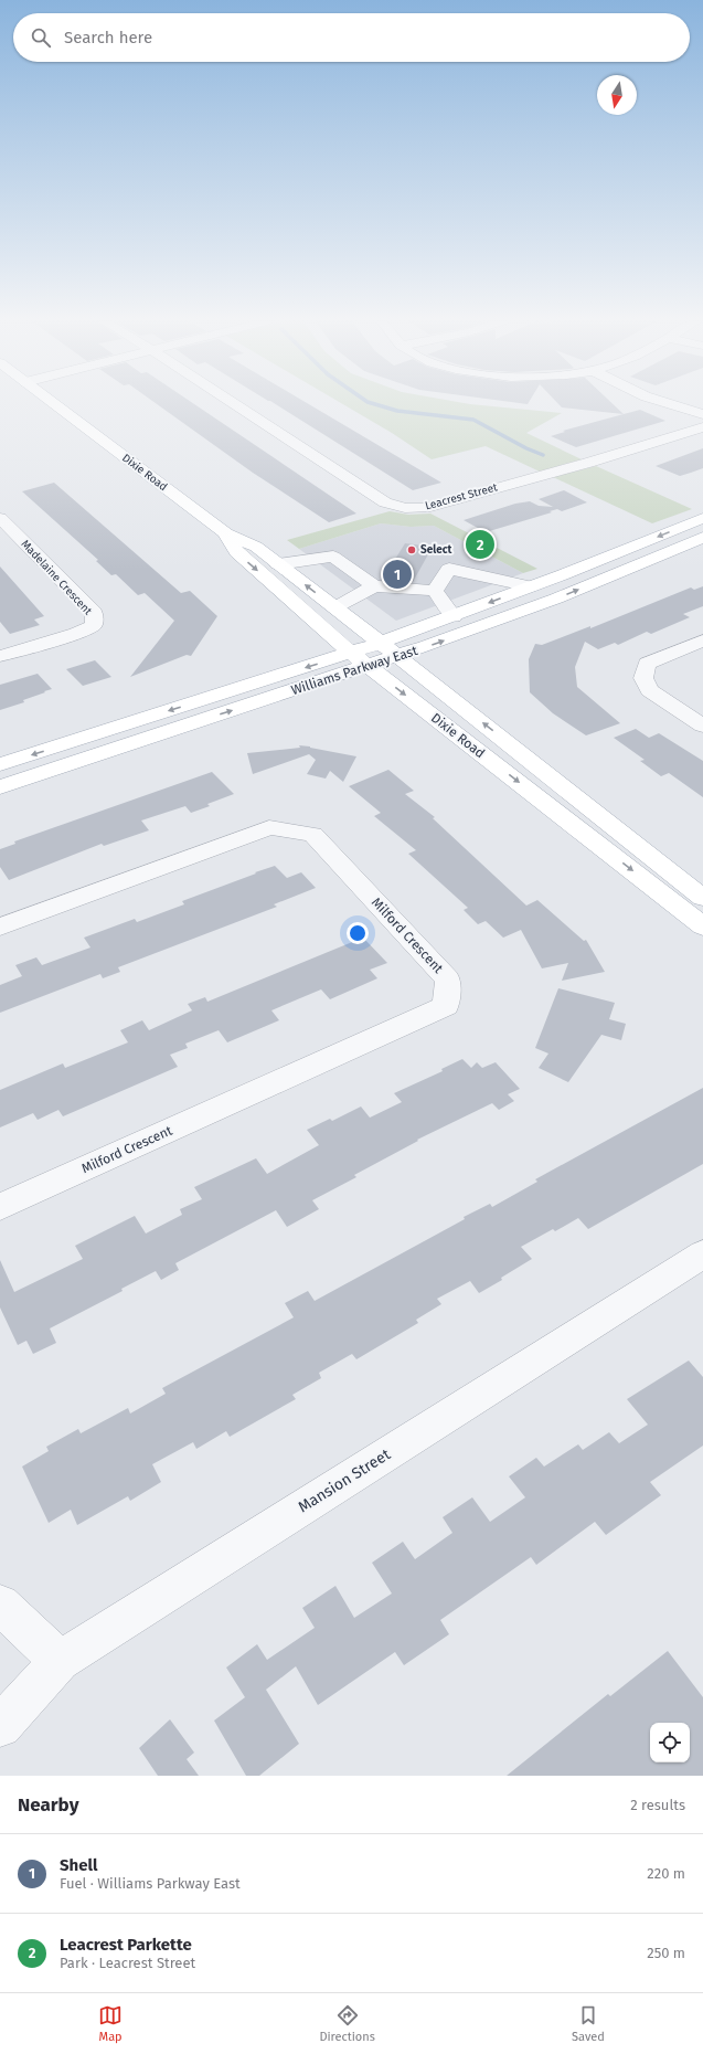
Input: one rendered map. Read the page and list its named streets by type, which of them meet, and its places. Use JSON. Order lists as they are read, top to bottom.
{
  "streets": {
    "main road": ["Dixie Road", "Williams Parkway East"],
    "street": [
      "Leacrest Street",
      "Madelaine Crescent",
      "Milford Crescent",
      "Mansion Street"
    ]
  },
  "crossings": [
    ["Dixie Road", "Williams Parkway East"]
  ],
  "places": ["Select"],
  "north": "bottom",
  "page": {
    "search": "Search here",
    "pins": ["2", "1"],
    "heading": ["Nearby", "2 results"],
    "list": [
      {
        "mark": "1",
        "name": "Shell",
        "note": "Fuel · Williams Parkway East",
        "value": "220 m"
      },
      {
        "mark": "2",
        "name": "Leacrest Parkette",
        "note": "Park · Leacrest Street",
        "value": "250 m"
      }
    ],
    "nav": ["Map", "Directions", "Saved"]
  }
}
